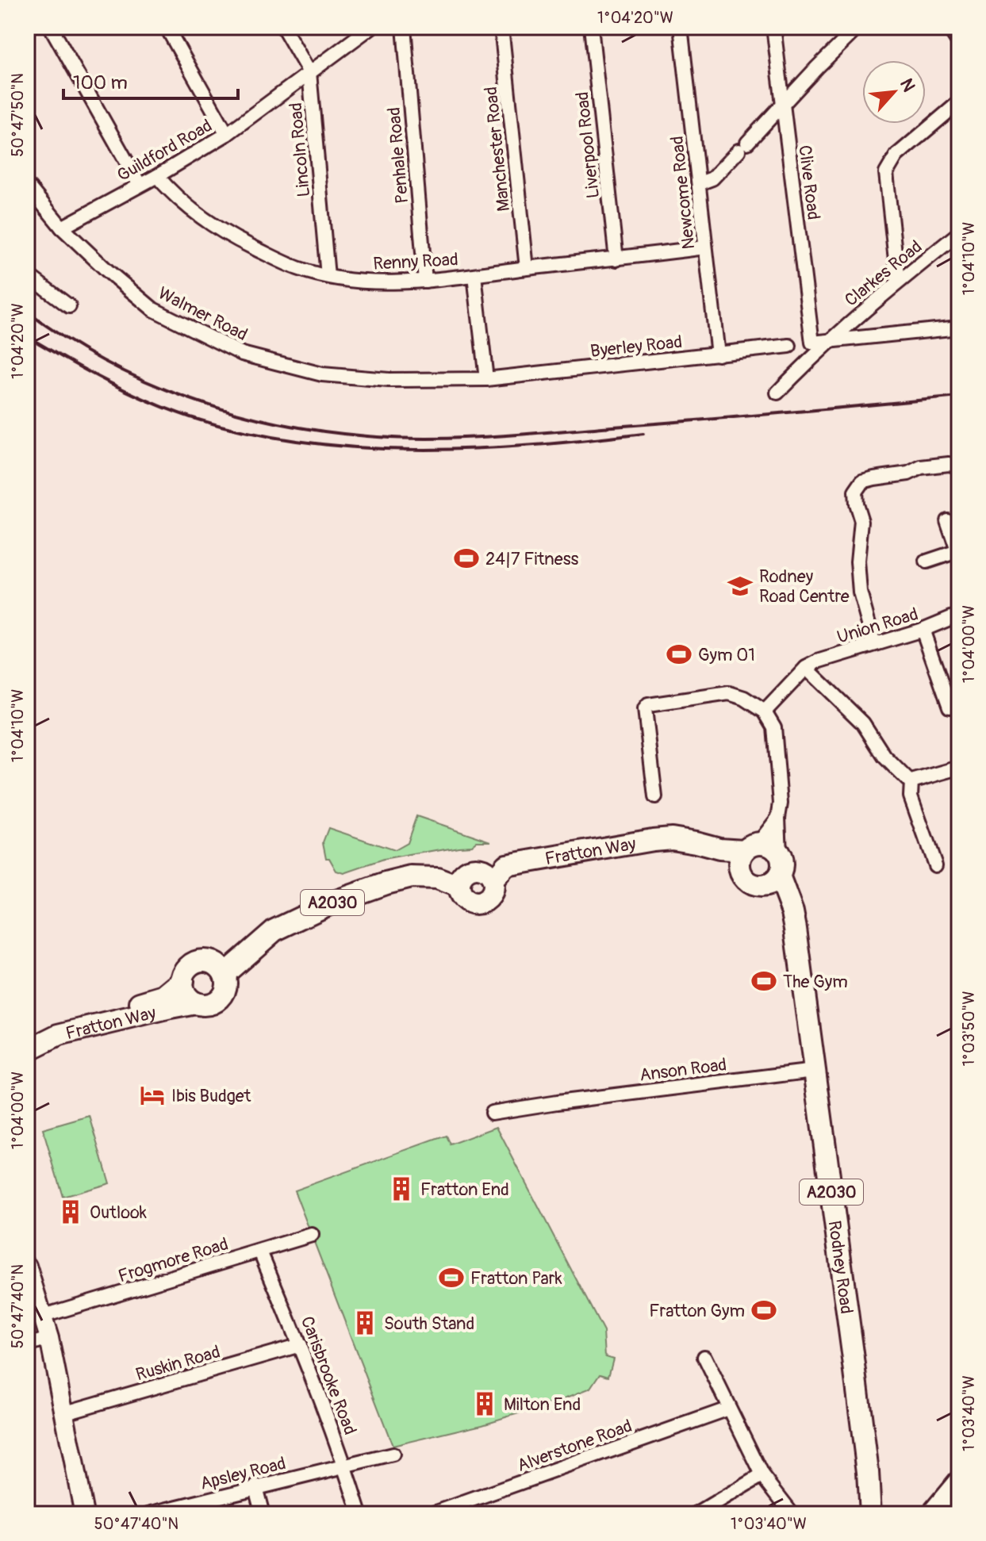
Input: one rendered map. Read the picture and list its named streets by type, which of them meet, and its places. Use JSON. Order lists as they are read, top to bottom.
{
  "streets": {
    "main road": ["Fratton Way", "A2030", "Rodney Road"],
    "street": [
      "Liverpool Road",
      "Manchester Road",
      "Guildford Road",
      "Lincoln Road",
      "Penhale Road",
      "Clive Road",
      "Newcome Road",
      "Renny Road",
      "Clarkes Road",
      "Walmer Road",
      "Byerley Road",
      "Union Road",
      "Anson Road",
      "Frogmore Road",
      "Ruskin Road",
      "Carisbrooke Road",
      "Alverstone Road",
      "Apsley Road"
    ]
  },
  "crossings": [
    ["Liverpool Road", "Renny Road"],
    ["Manchester Road", "Renny Road"],
    ["Guildford Road", "Lincoln Road"],
    ["Guildford Road", "Renny Road"],
    ["Guildford Road", "Walmer Road"],
    ["Lincoln Road", "Renny Road"],
    ["Penhale Road", "Renny Road"],
    ["Clive Road", "Clarkes Road"],
    ["Newcome Road", "Renny Road"],
    ["Newcome Road", "Byerley Road"],
    ["Walmer Road", "Byerley Road"],
    ["Fratton Way", "A2030"],
    ["Fratton Way", "Rodney Road"],
    ["A2030", "Rodney Road"],
    ["Anson Road", "Rodney Road"],
    ["Frogmore Road", "Carisbrooke Road"],
    ["Ruskin Road", "Carisbrooke Road"],
    ["Carisbrooke Road", "Apsley Road"]
  ],
  "places": {
    "sports": [
      "24|7 Fitness",
      "Gym 01",
      "The Gym",
      "Fratton Park",
      "Fratton Gym"
    ],
    "school or university": ["Rodney Road Centre"],
    "hotel": ["Ibis Budget"],
    "building": [
      "Fratton End",
      "Outlook",
      "South Stand",
      "Milton End"
    ]
  },
  "scale_bar": "100 m",
  "north": "top right",
  "coordinates": [
    "1°04'20\"W",
    "50°47'50\"N",
    "1°04'10\"W",
    "1°04'00\"W",
    "1°03'50\"W",
    "50°47'40\"N",
    "1°03'40\"W"
  ]
}
